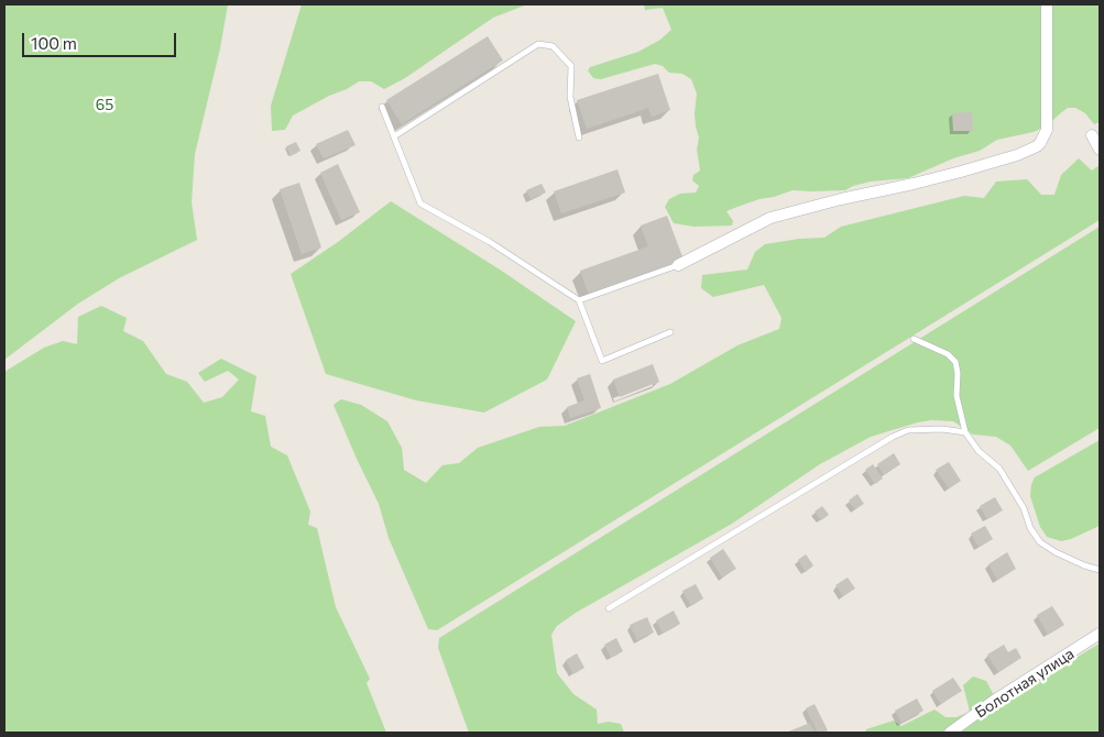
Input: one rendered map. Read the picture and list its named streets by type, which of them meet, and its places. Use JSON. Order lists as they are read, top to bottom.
{
  "streets": {
    "street": ["Болотная улица"]
  },
  "parks": ["65"],
  "scale_bar": "100 m"
}
